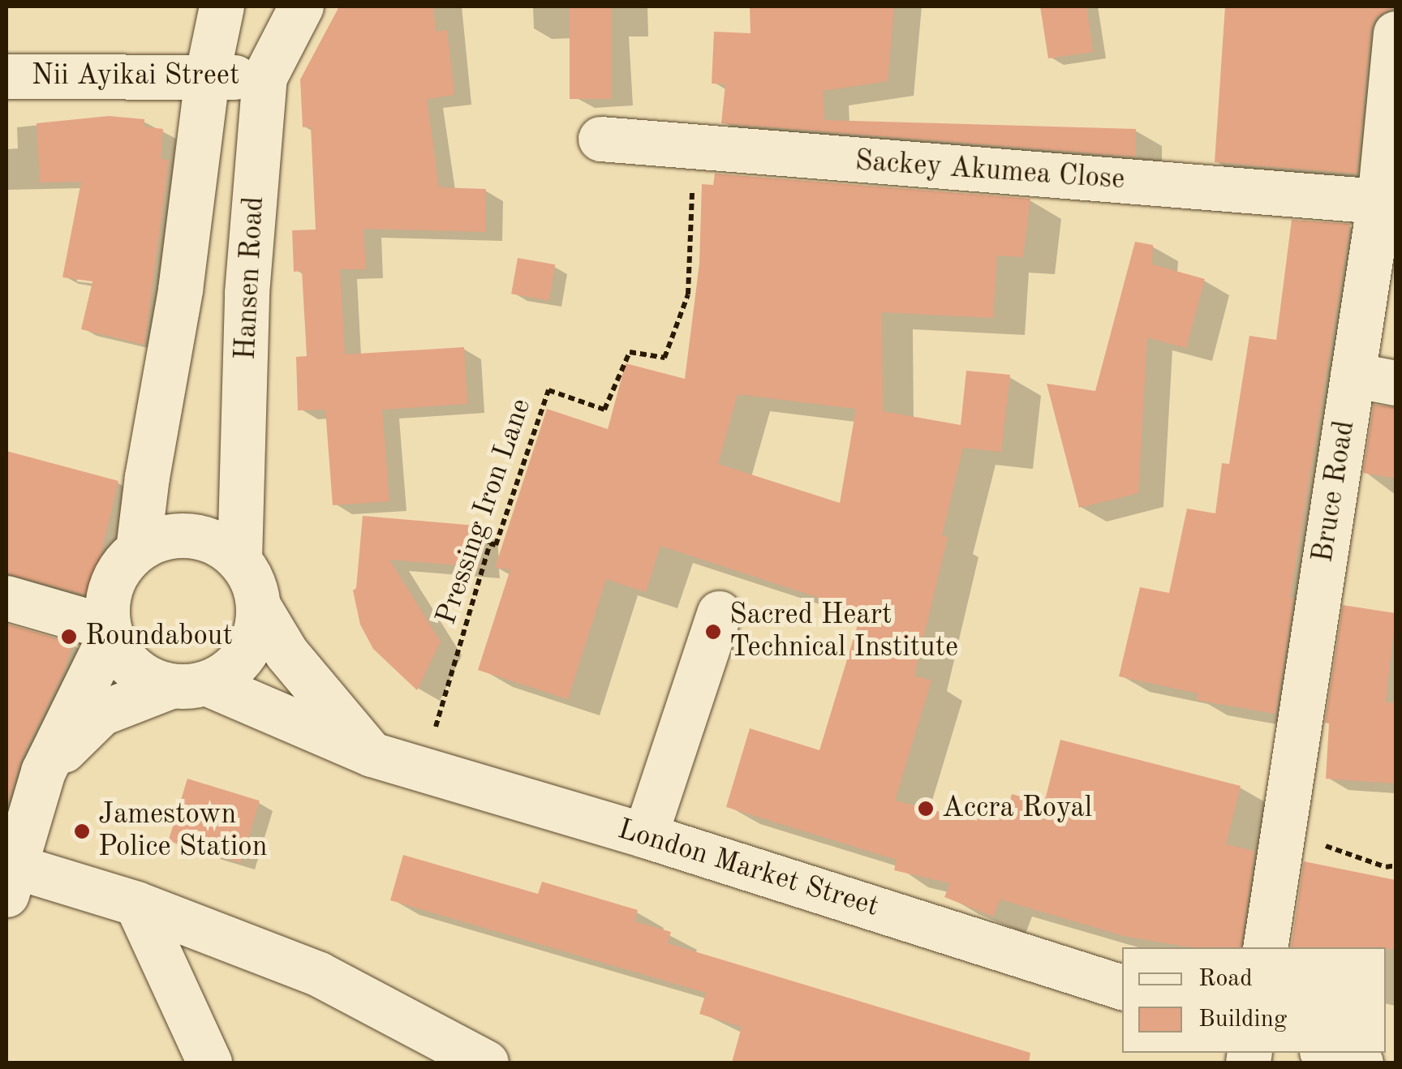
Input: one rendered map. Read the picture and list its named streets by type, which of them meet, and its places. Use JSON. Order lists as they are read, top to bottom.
{
  "streets": {
    "street": [
      "Nii Ayikai Street",
      "Sackey Akumea Close",
      "Hansen Road",
      "Bruce Road",
      "London Market Street"
    ],
    "path": ["Pressing Iron Lane"]
  },
  "crossings": [
    ["Nii Ayikai Street", "Hansen Road"],
    ["Sackey Akumea Close", "Bruce Road"],
    ["Sackey Akumea Close", "Pressing Iron Lane"],
    ["Hansen Road", "London Market Street"],
    ["Pressing Iron Lane", "London Market Street"]
  ],
  "places": [
    "Sacred Heart Technical Institute",
    "Roundabout",
    "Accra Royal",
    "Jamestown Police Station"
  ],
  "legend": ["Road", "Building"]
}
